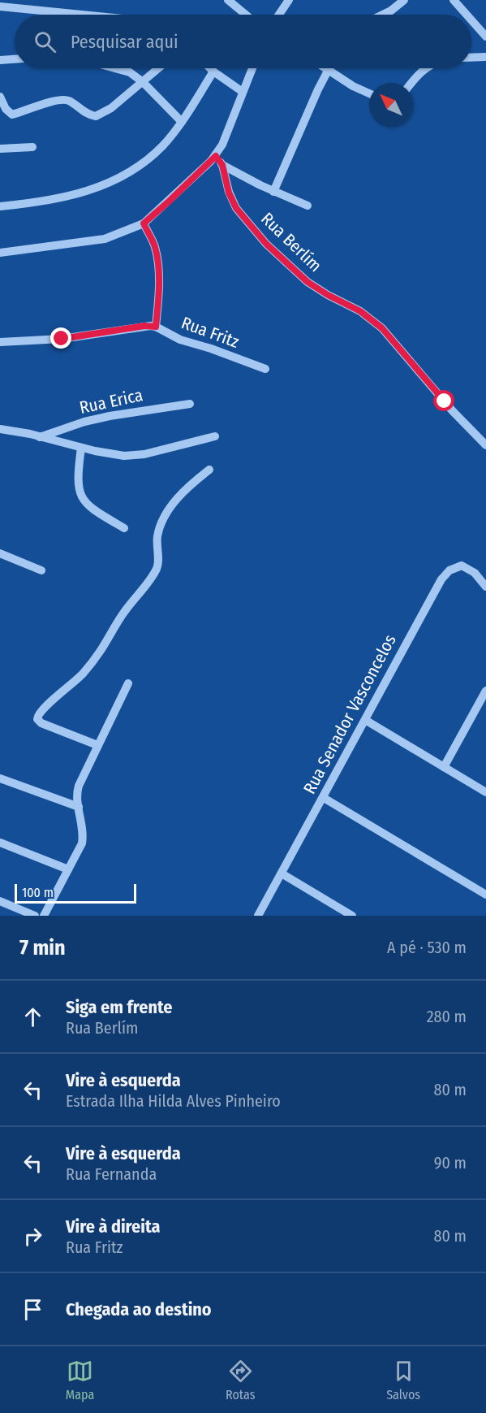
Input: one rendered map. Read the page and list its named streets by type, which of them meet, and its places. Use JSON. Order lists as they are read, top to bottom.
{
  "streets": {
    "street": [
      "Rua Berlím",
      "Rua Fritz",
      "Rua Erica",
      "Rua Senador Vasconcelos"
    ]
  },
  "scale_bar": "100 m",
  "north": "top left",
  "page": {
    "search": "Pesquisar aqui",
    "scale": "100 m",
    "heading": ["7 min", "A pé · 530 m"],
    "list": [
      ["Siga em frente", "Rua Berlím", "280 m"],
      ["Vire à esquerda", "Estrada Ilha Hilda Alves Pinheiro", "80 m"],
      ["Vire à esquerda", "Rua Fernanda", "90 m"],
      ["Vire à direita", "Rua Fritz", "80 m"],
      "Chegada ao destino"
    ],
    "nav": ["Mapa", "Rotas", "Salvos"]
  }
}
